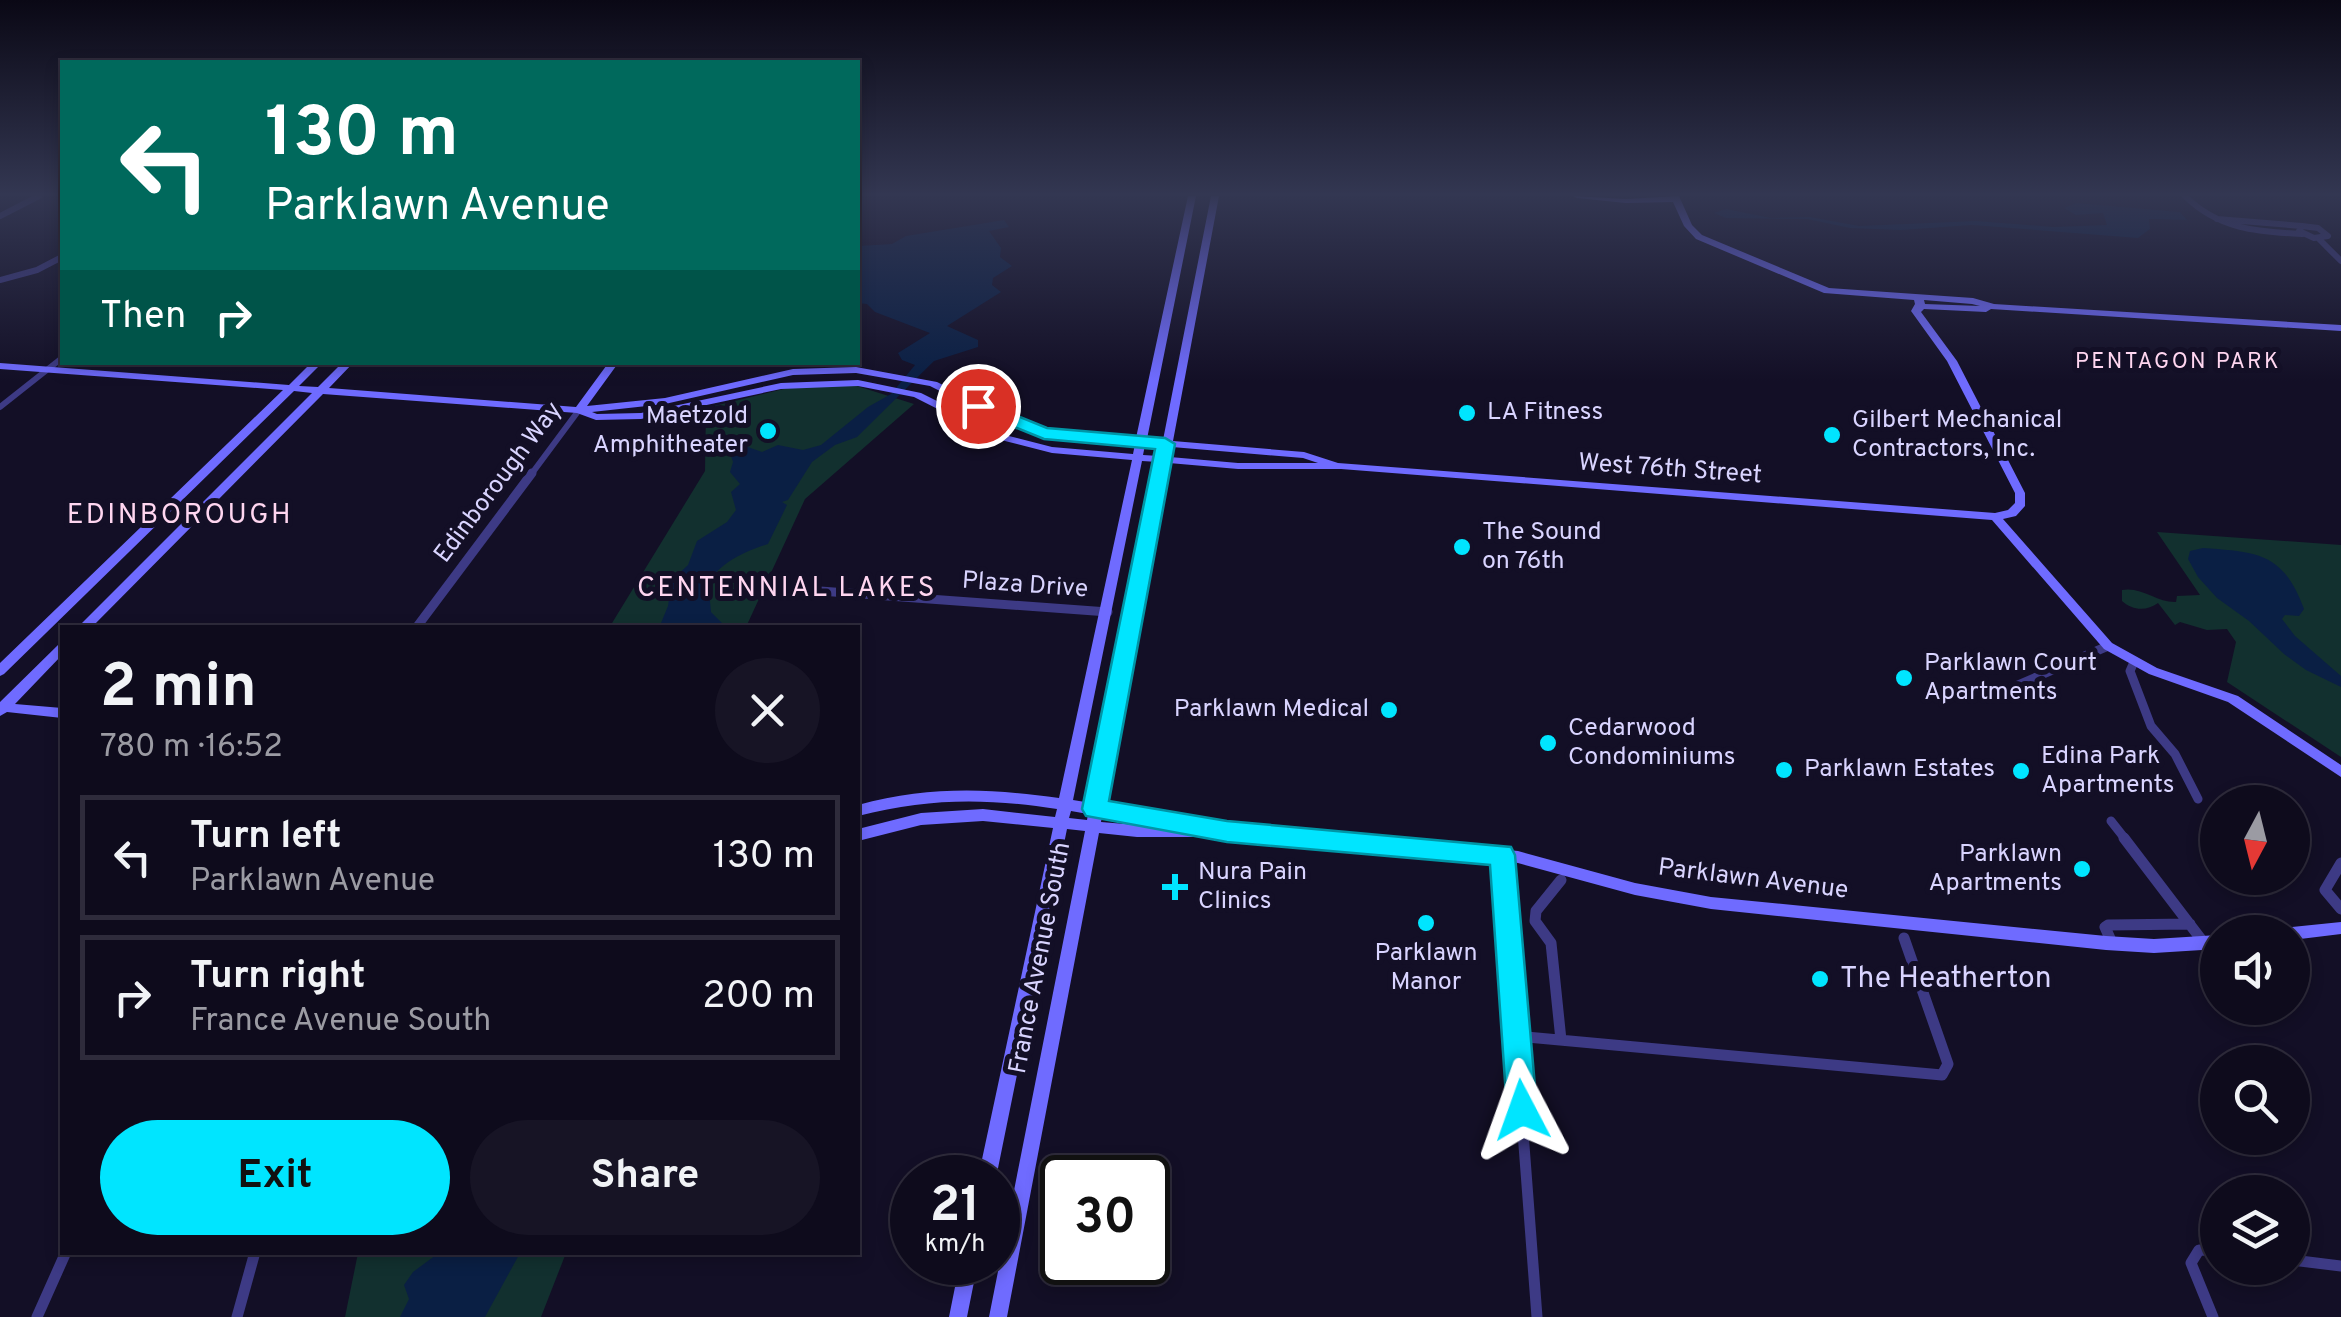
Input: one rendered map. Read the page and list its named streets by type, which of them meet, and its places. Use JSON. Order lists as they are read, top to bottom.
{
  "streets": {
    "street": [
      "West 76th Street",
      "Edinborough Way",
      "Plaza Drive",
      "Parklawn Avenue",
      "France Avenue South"
    ]
  },
  "crossings": [
    ["West 76th Street", "Edinborough Way"],
    ["West 76th Street", "France Avenue South"],
    ["Plaza Drive", "France Avenue South"],
    ["Parklawn Avenue", "France Avenue South"]
  ],
  "districts": ["PENTAGON PARK", "EDINBOROUGH", "CENTENNIAL LAKES"],
  "places": {
    "other": [
      "LA Fitness",
      "Maetzold Amphitheater",
      "Gilbert Mechanical Contractors, Inc.",
      "The Sound on 76th",
      "Parklawn Court Apartments",
      "Parklawn Medical",
      "Cedarwood Condominiums",
      "Parklawn Estates",
      "Edina Park Apartments",
      "Parklawn Apartments",
      "Parklawn Manor",
      "The Heatherton"
    ],
    "health": ["Nura Pain Clinics"]
  },
  "north": "bottom",
  "page": {
    "turn": ["130 m", "Parklawn Avenue"],
    "then": "Then",
    "heading": ["2 min", "780 m · 16:52"],
    "list": [
      {
        "name": "Turn left",
        "note": "Parklawn Avenue",
        "value": "130 m"
      },
      {
        "name": "Turn right",
        "note": "France Avenue South",
        "value": "200 m"
      }
    ],
    "buttons": ["Exit", "Share"],
    "speed": "21 km/h",
    "limit": "30"
  }
}
